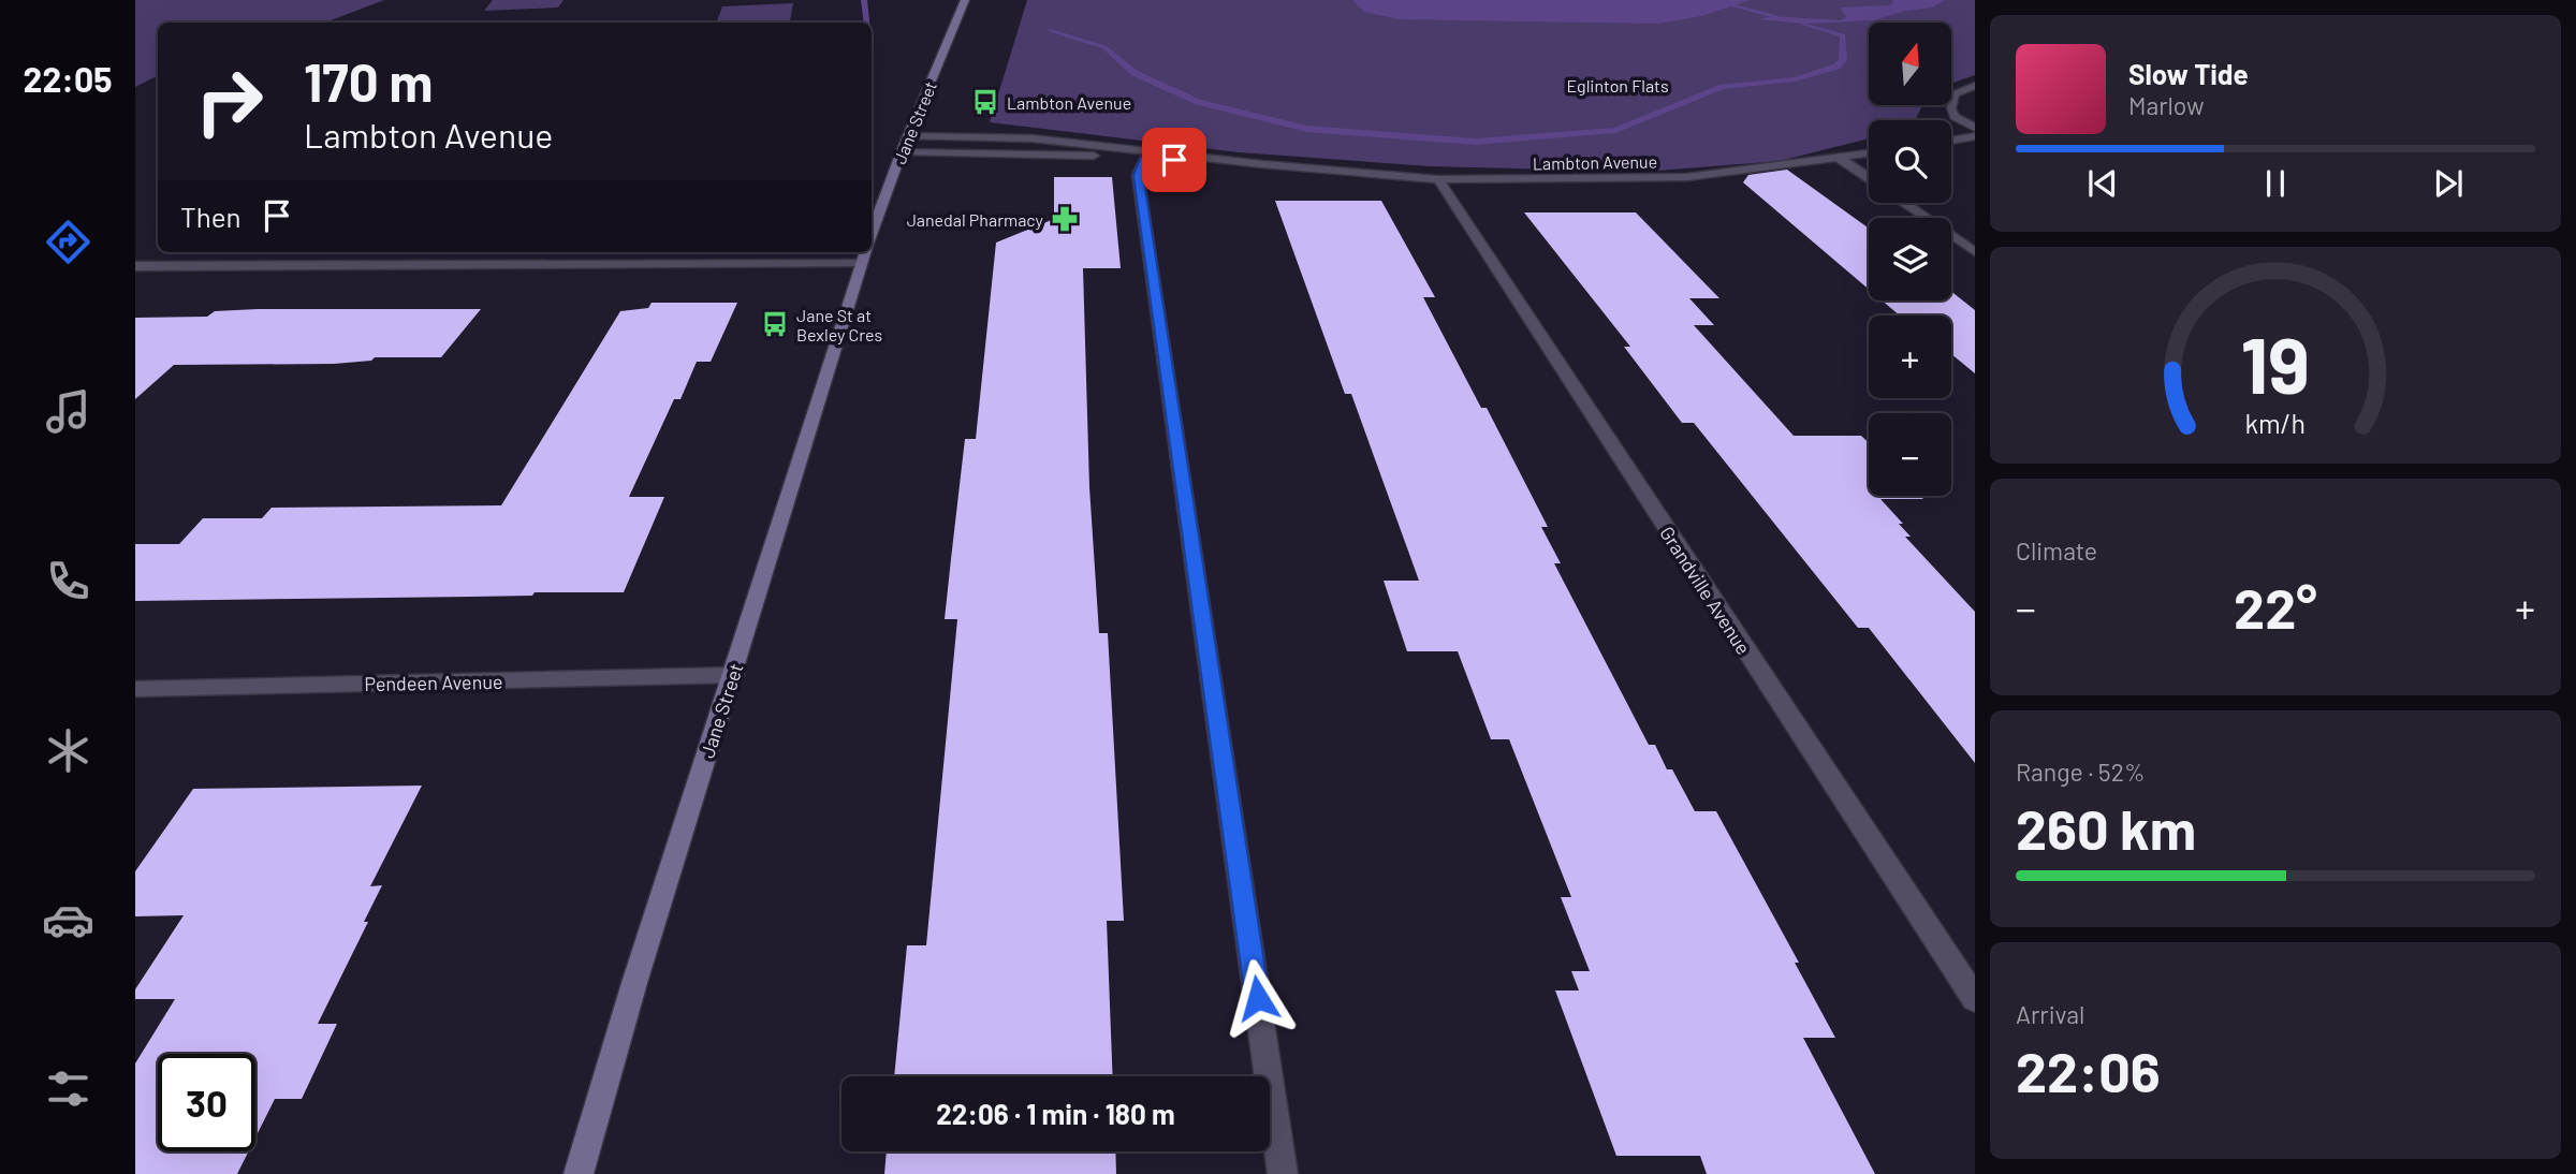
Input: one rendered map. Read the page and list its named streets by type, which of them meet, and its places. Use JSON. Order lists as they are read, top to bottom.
{
  "streets": {
    "main road": ["Jane Street"],
    "street": ["Lambton Avenue", "Grandville Avenue", "Pendeen Avenue"]
  },
  "crossings": [
    ["Jane Street", "Lambton Avenue"],
    ["Jane Street", "Pendeen Avenue"],
    ["Lambton Avenue", "Grandville Avenue"]
  ],
  "parks": ["Eglinton Flats"],
  "places": {
    "bus stop": ["Lambton Avenue", "Jane St at Bexley Cres"],
    "pharmacy": ["Janedal Pharmacy"]
  },
  "north": "top",
  "page": {
    "tabs": "22:05",
    "map_buttons": ["+", "−"],
    "turn": ["170 m", "Lambton Avenue"],
    "song": ["Slow Tide", "Marlow"],
    "then": "Then",
    "tile": [
      "Climate",
      ["Range · 52%", "260 km"],
      ["Arrival", "22:06"]
    ],
    "heat": ["−", "22°", "+"],
    "limit": "30",
    "trip": "22:06 · 1 min · 180 m",
    "gauge": ["19", "km/h"]
  }
}
